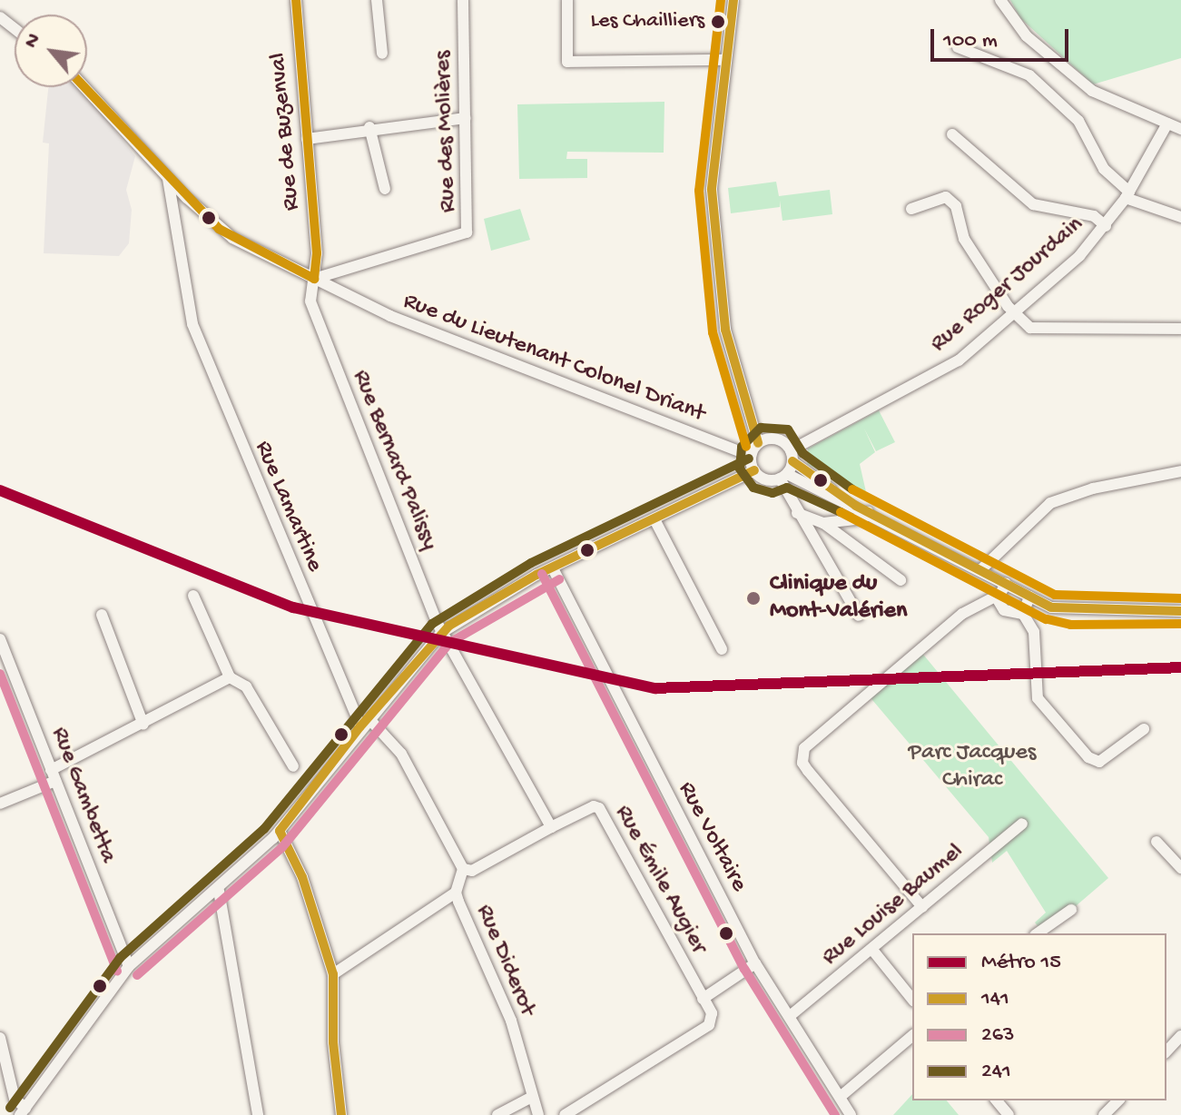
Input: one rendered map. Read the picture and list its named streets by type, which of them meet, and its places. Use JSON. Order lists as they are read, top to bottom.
{
  "streets": {
    "street": [
      "Rue de Buzenval",
      "Rue des Molières",
      "Rue Roger Jourdain",
      "Rue du Lieutenant Colonel Driant",
      "Rue Bernard Palissy",
      "Rue Lamartine",
      "Rue Gambetta",
      "Rue Voltaire",
      "Rue Émile Augier",
      "Rue Louise Baumel",
      "Rue Diderot"
    ]
  },
  "crossings": [
    ["Rue de Buzenval", "Rue des Molières"],
    ["Rue de Buzenval", "Rue du Lieutenant Colonel Driant"],
    ["Rue de Buzenval", "Rue Bernard Palissy"],
    ["Rue des Molières", "Rue du Lieutenant Colonel Driant"],
    ["Rue Roger Jourdain", "Rue du Lieutenant Colonel Driant"],
    ["Rue du Lieutenant Colonel Driant", "Rue Lamartine"],
    ["Rue Voltaire", "Rue Louise Baumel"]
  ],
  "parks": ["Parc Jacques Chirac"],
  "places": ["Les Chailliers", "Clinique du Mont-Valérien"],
  "lines": [
    "transit line 141",
    "transit line 241",
    "metro line 15",
    "transit line 263"
  ],
  "legend": [
    "Métro 15",
    "141",
    "263",
    "241"
  ],
  "scale_bar": "100 m",
  "north": "top left"
}
